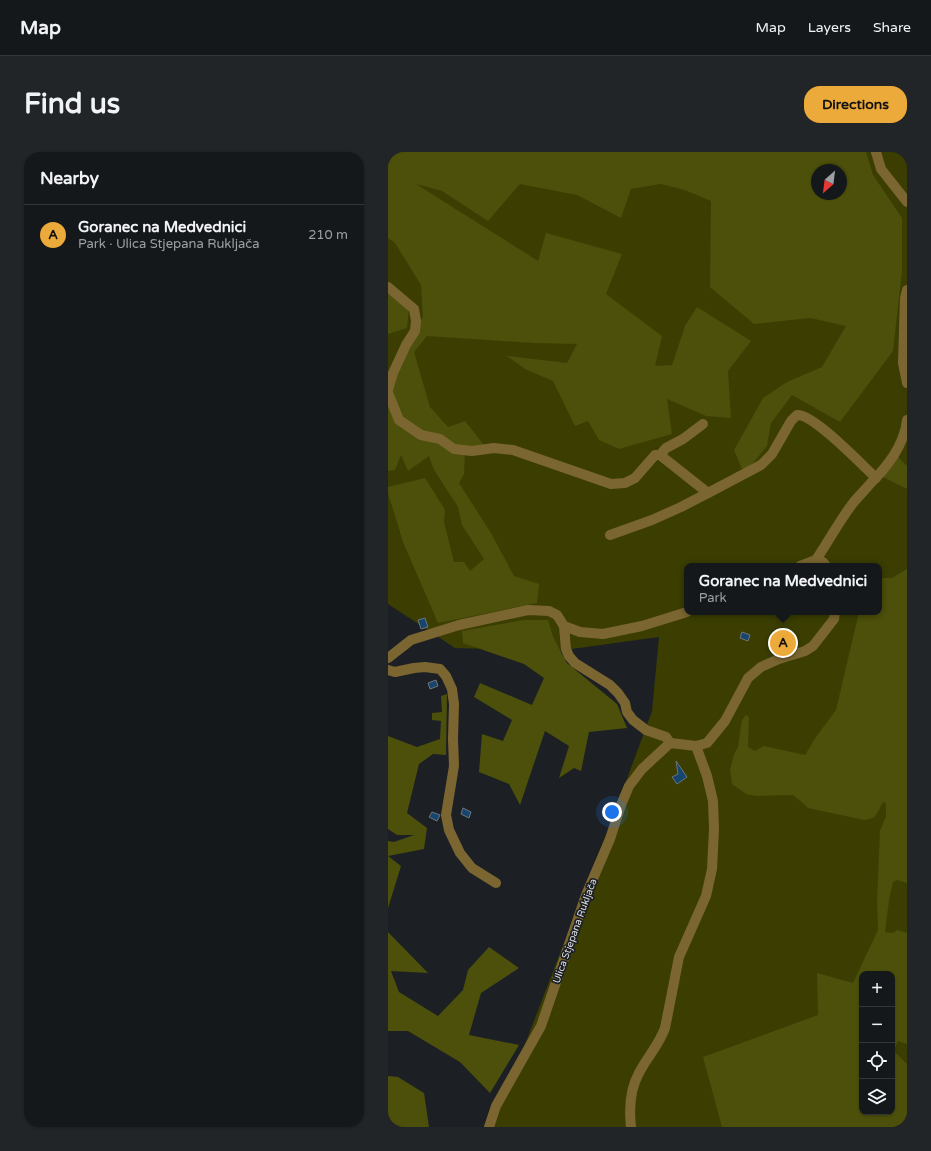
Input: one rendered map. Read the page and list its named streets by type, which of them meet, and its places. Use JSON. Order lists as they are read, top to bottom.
{
  "streets": {
    "street": ["Ulica Stjepana Rukljača"]
  },
  "north": "bottom left",
  "page": {
    "header": "Map",
    "nav": ["Map", "Layers", "Share"],
    "buttons": "Directions",
    "title": "Find us",
    "heading": "Nearby",
    "list": [
      {
        "mark": "A",
        "name": "Goranec na Medvednici",
        "note": "Park · Ulica Stjepana Rukljača",
        "value": "210 m"
      }
    ],
    "popup": ["Goranec na Medvednici", "Park"],
    "pins": "A",
    "map_buttons": ["+", "−"]
  }
}
